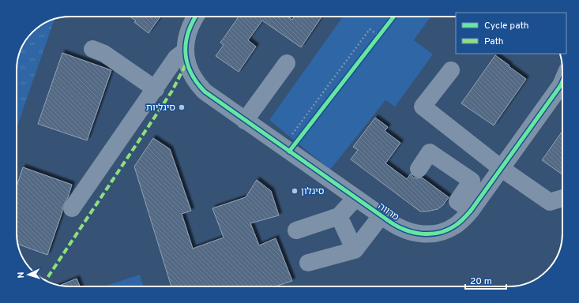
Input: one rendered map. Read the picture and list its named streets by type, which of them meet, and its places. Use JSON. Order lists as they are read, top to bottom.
{
  "streets": {
    "street": ["מרווה"]
  },
  "places": ["סיגליות", "סיגלון"],
  "legend": ["Cycle path", "Path"],
  "scale_bar": "20 m",
  "north": "left"
}
